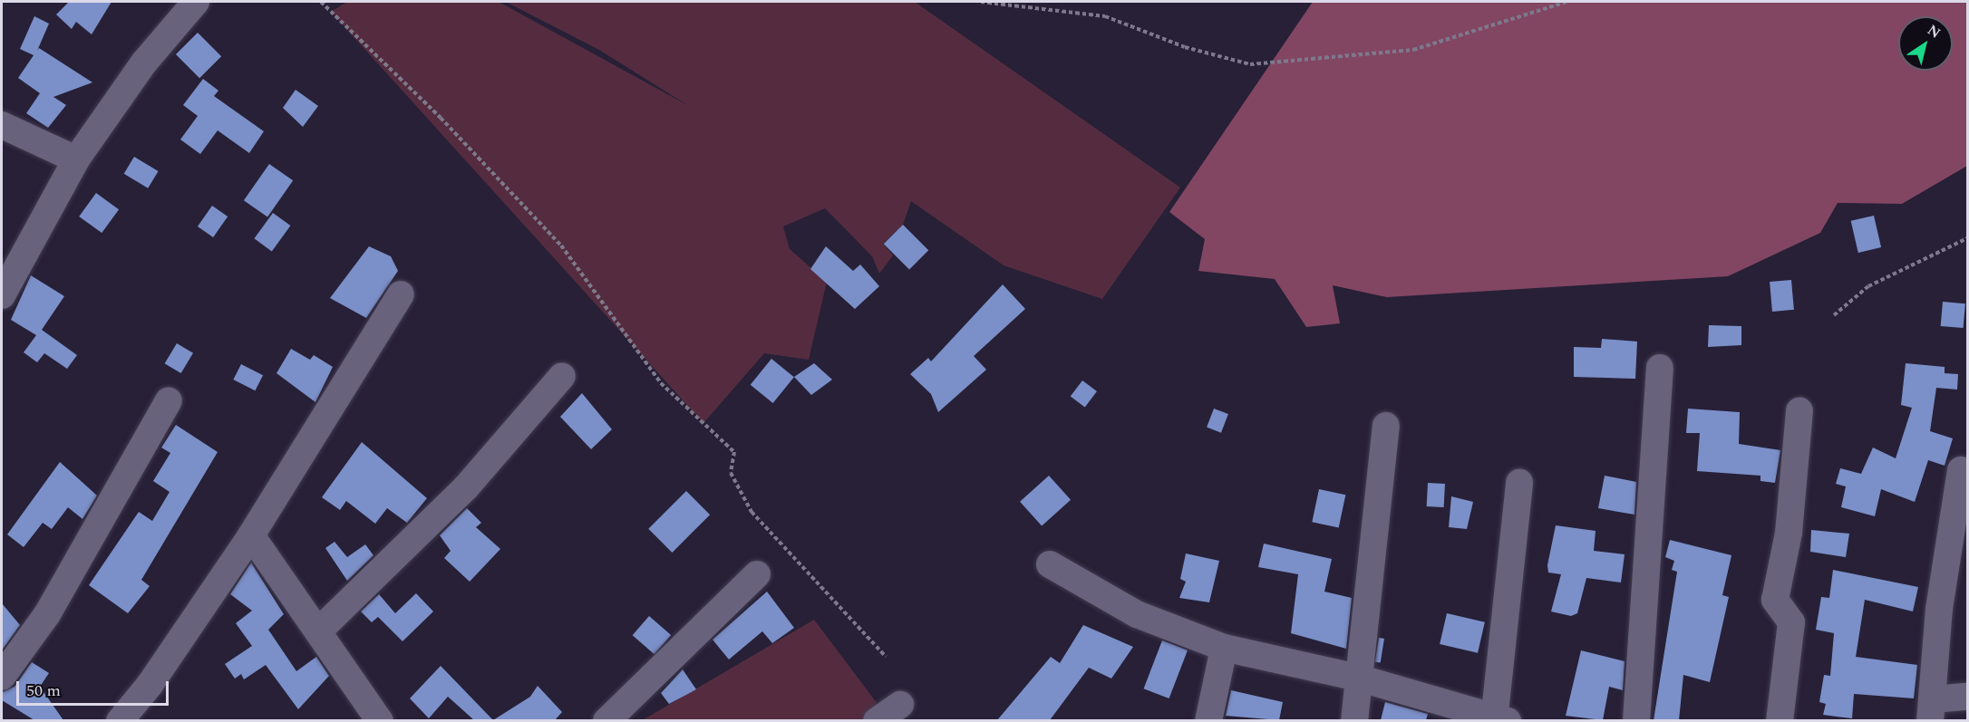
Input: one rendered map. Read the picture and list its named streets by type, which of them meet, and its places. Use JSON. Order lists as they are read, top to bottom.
{
  "scale_bar": "50 m",
  "north": "top right"
}
